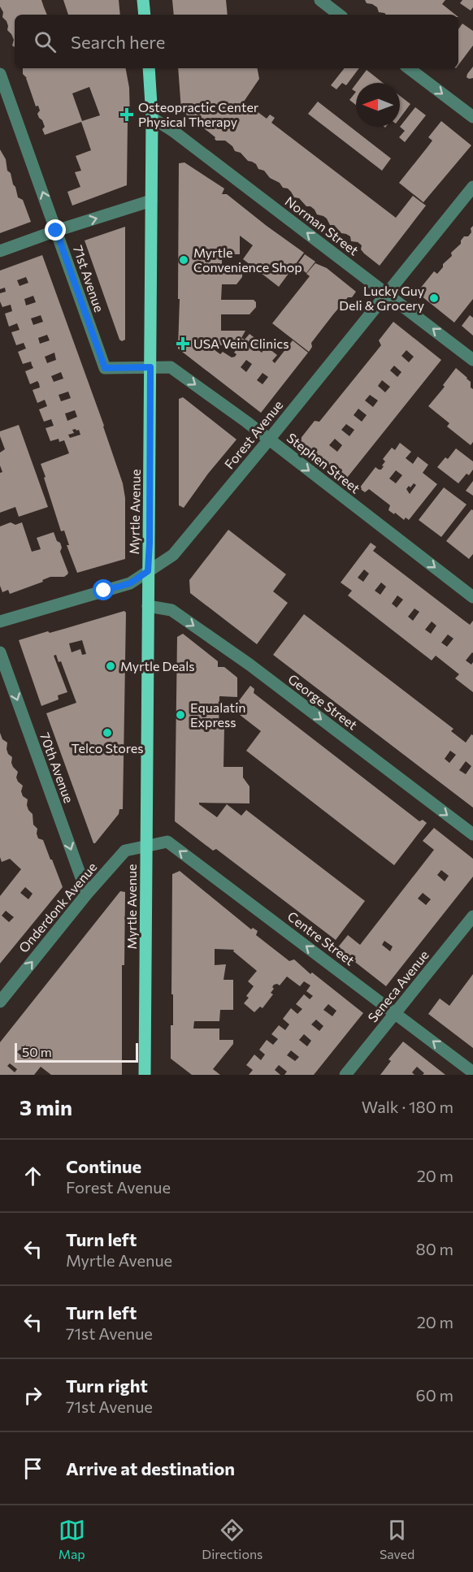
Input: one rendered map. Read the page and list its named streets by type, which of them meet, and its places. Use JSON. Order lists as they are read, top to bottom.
{
  "streets": {
    "main road": ["Myrtle Avenue"],
    "street": [
      "Norman Street",
      "71st Avenue",
      "Forest Avenue",
      "Stephen Street",
      "George Street",
      "70th Avenue",
      "Onderdonk Avenue",
      "Centre Street",
      "Seneca Avenue"
    ]
  },
  "crossings": [
    ["Norman Street", "Forest Avenue"],
    ["Norman Street", "Myrtle Avenue"],
    ["71st Avenue", "Stephen Street"],
    ["71st Avenue", "Myrtle Avenue"],
    ["Forest Avenue", "Stephen Street"],
    ["Forest Avenue", "Myrtle Avenue"],
    ["Stephen Street", "Myrtle Avenue"],
    ["Myrtle Avenue", "George Street"],
    ["Myrtle Avenue", "Onderdonk Avenue"],
    ["Myrtle Avenue", "Centre Street"],
    ["70th Avenue", "Onderdonk Avenue"],
    ["Onderdonk Avenue", "Centre Street"],
    ["Centre Street", "Seneca Avenue"]
  ],
  "one_way": [
    "Norman Street",
    "71st Avenue",
    "Stephen Street",
    "George Street",
    "70th Avenue",
    "Onderdonk Avenue",
    "Centre Street"
  ],
  "places": {
    "health": ["Osteopractic Center Physical Therapy", "USA Vein Clinics"],
    "other": [
      "Myrtle Convenience Shop",
      "Lucky Guy Deli & Grocery",
      "Myrtle Deals",
      "Equalatin Express",
      "Telco Stores"
    ]
  },
  "scale_bar": "50 m",
  "north": "left",
  "page": {
    "search": "Search here",
    "scale": "50 m",
    "heading": ["3 min", "Walk · 180 m"],
    "list": [
      ["Continue", "Forest Avenue", "20 m"],
      ["Turn left", "Myrtle Avenue", "80 m"],
      ["Turn left", "71st Avenue", "20 m"],
      ["Turn right", "71st Avenue", "60 m"],
      "Arrive at destination"
    ],
    "nav": ["Map", "Directions", "Saved"]
  }
}
